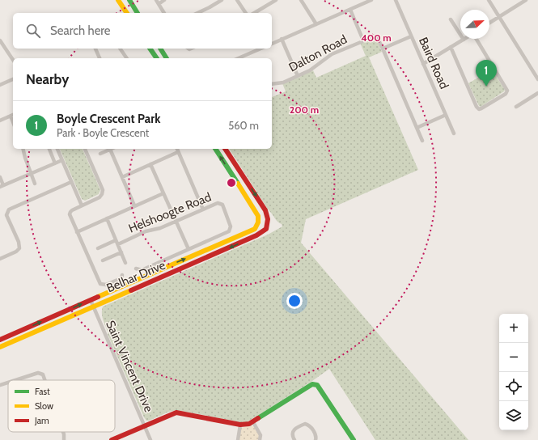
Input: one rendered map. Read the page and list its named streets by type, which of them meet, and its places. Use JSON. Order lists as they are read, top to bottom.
{
  "streets": {
    "main road": ["Belhar Drive"],
    "street": [
      "Dalton Road",
      "Baird Road",
      "Helshoogte Road",
      "Saint Vincent Drive"
    ]
  },
  "crossings": [
    ["Helshoogte Road", "Belhar Drive"],
    ["Belhar Drive", "Saint Vincent Drive"]
  ],
  "legend": ["Fast", "Slow", "Jam"],
  "north": "top right",
  "page": {
    "search": "Search here",
    "heading": "Nearby",
    "pins": "1",
    "list": [
      {
        "mark": "1",
        "name": "Boyle Crescent Park",
        "note": "Park · Boyle Crescent",
        "value": "560 m"
      }
    ],
    "map_buttons": ["+", "−"]
  },
  "rings": ["400 m", "200 m"]
}
